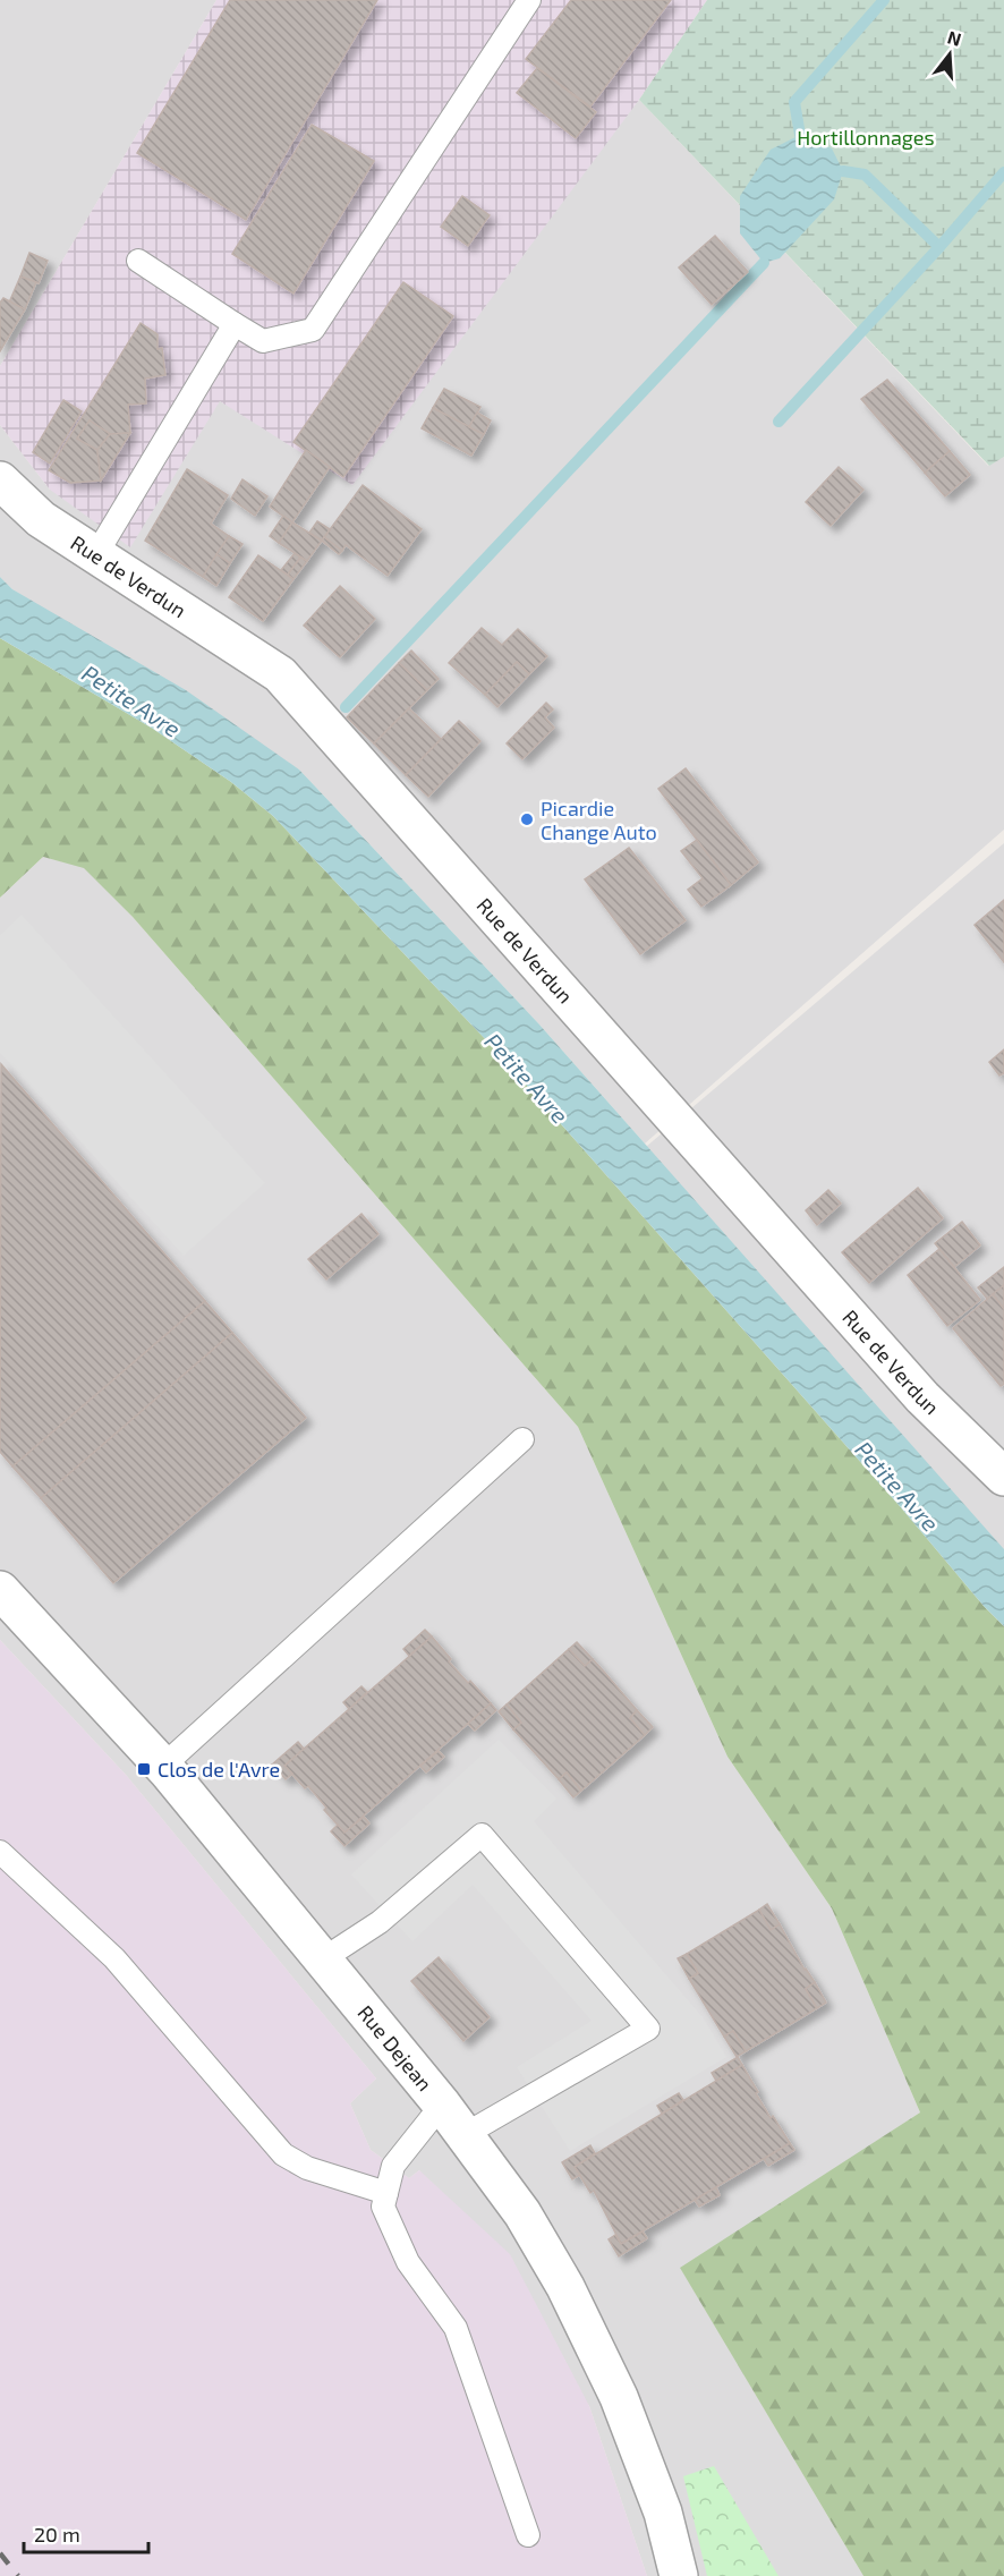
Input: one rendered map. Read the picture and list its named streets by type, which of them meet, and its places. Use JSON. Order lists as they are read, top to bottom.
{
  "streets": {
    "street": ["Rue de Verdun", "Rue Dejean"]
  },
  "water": ["Petite Avre"],
  "parks": ["Hortillonnages"],
  "places": {
    "other": ["Picardie Change Auto"],
    "transit": ["Clos de l'Avre"]
  },
  "scale_bar": "20 m",
  "north": "top"
}
